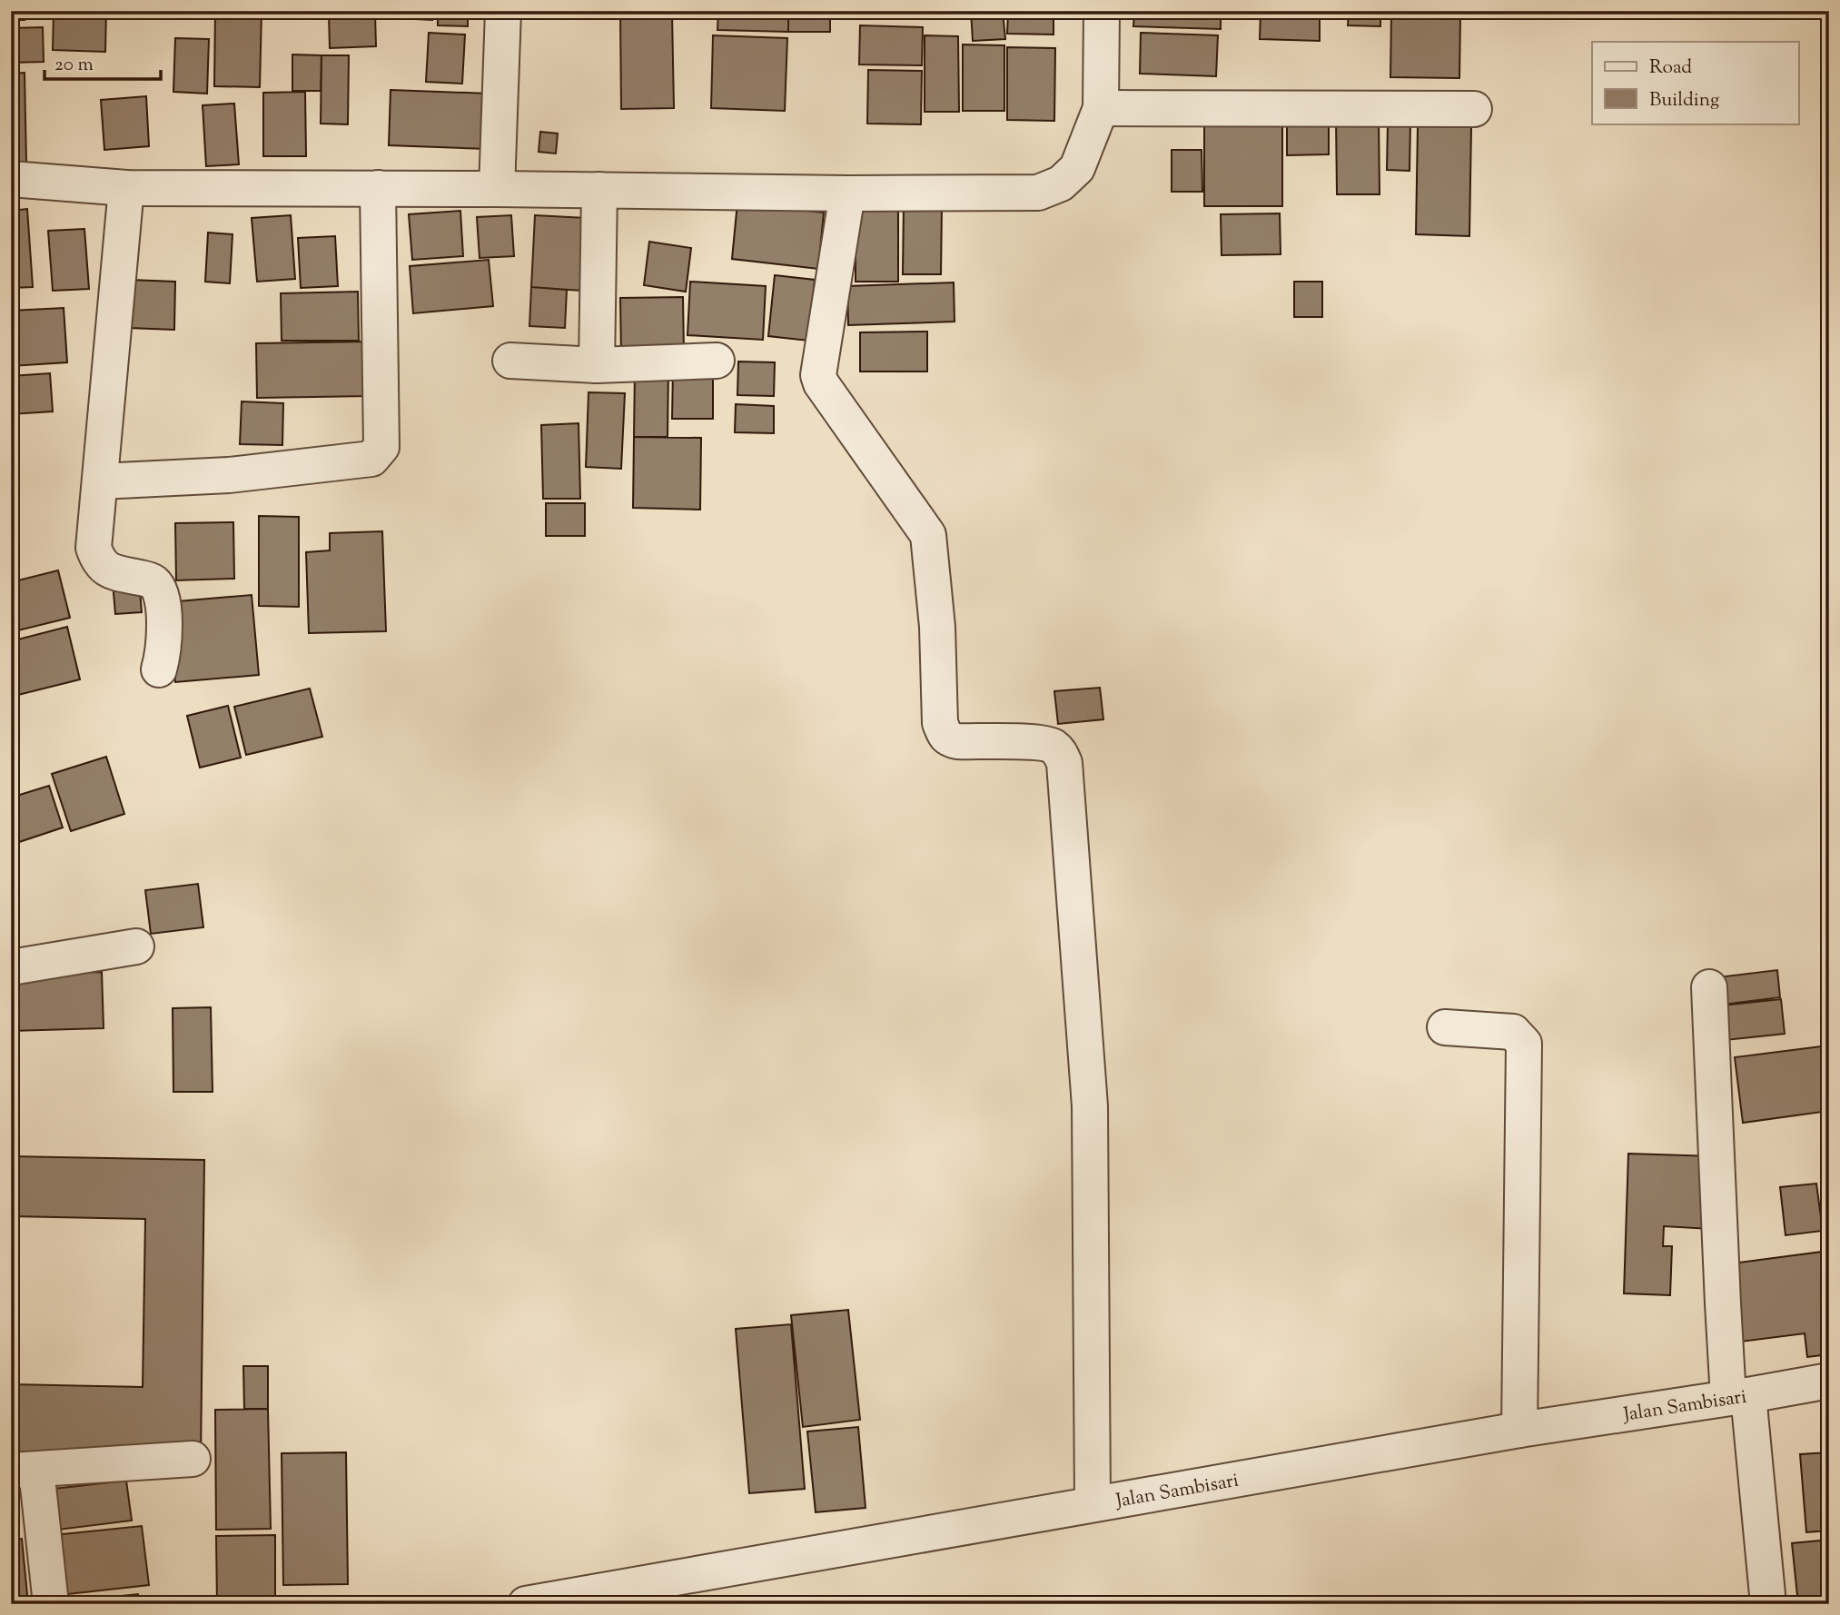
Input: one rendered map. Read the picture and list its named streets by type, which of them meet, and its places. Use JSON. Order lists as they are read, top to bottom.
{
  "streets": {
    "street": ["Jalan Sambisari"]
  },
  "legend": ["Road", "Building"],
  "scale_bar": "20 m"
}
